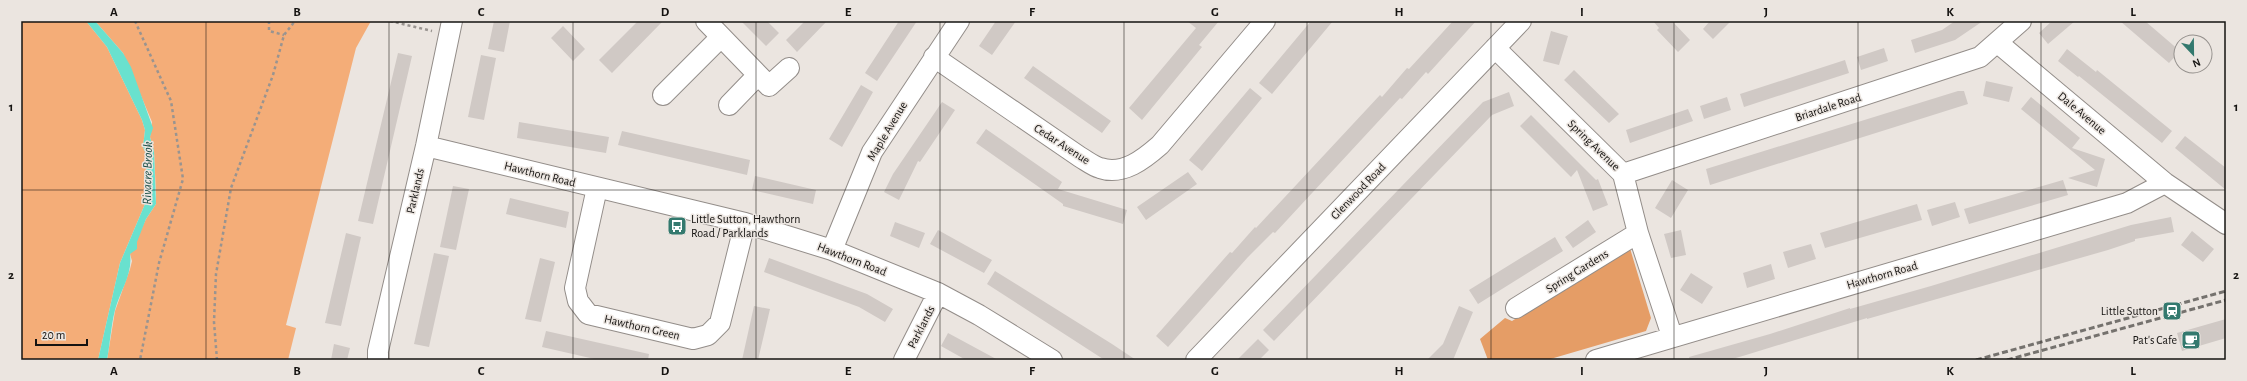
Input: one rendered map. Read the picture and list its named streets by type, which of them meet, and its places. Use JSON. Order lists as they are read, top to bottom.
{
  "streets": {
    "street": [
      "Briardale Road",
      "Dale Avenue",
      "Maple Avenue",
      "Cedar Avenue",
      "Spring Avenue",
      "Hawthorn Road",
      "Parklands",
      "Glenwood Road",
      "Spring Gardens",
      "Hawthorn Green"
    ]
  },
  "crossings": [
    ["Briardale Road", "Dale Avenue"],
    ["Briardale Road", "Spring Avenue"],
    ["Dale Avenue", "Hawthorn Road"],
    ["Maple Avenue", "Cedar Avenue"],
    ["Maple Avenue", "Hawthorn Road"],
    ["Spring Avenue", "Hawthorn Road"],
    ["Spring Avenue", "Glenwood Road"],
    ["Spring Avenue", "Spring Gardens"],
    ["Hawthorn Road", "Parklands"],
    ["Hawthorn Road", "Hawthorn Green"]
  ],
  "water": ["Rivacre Brook"],
  "places": {
    "bus stop": ["Little Sutton, Hawthorn Road / Parklands"],
    "station": ["Little Sutton"],
    "cafe": ["Pat's Cafe"]
  },
  "scale_bar": "20 m",
  "north": "bottom",
  "grid": {
    "columns": [
      "A",
      "B",
      "C",
      "D",
      "E",
      "F",
      "G",
      "H",
      "I",
      "J",
      "K",
      "L"
    ],
    "rows": ["1", "2"]
  }
}
